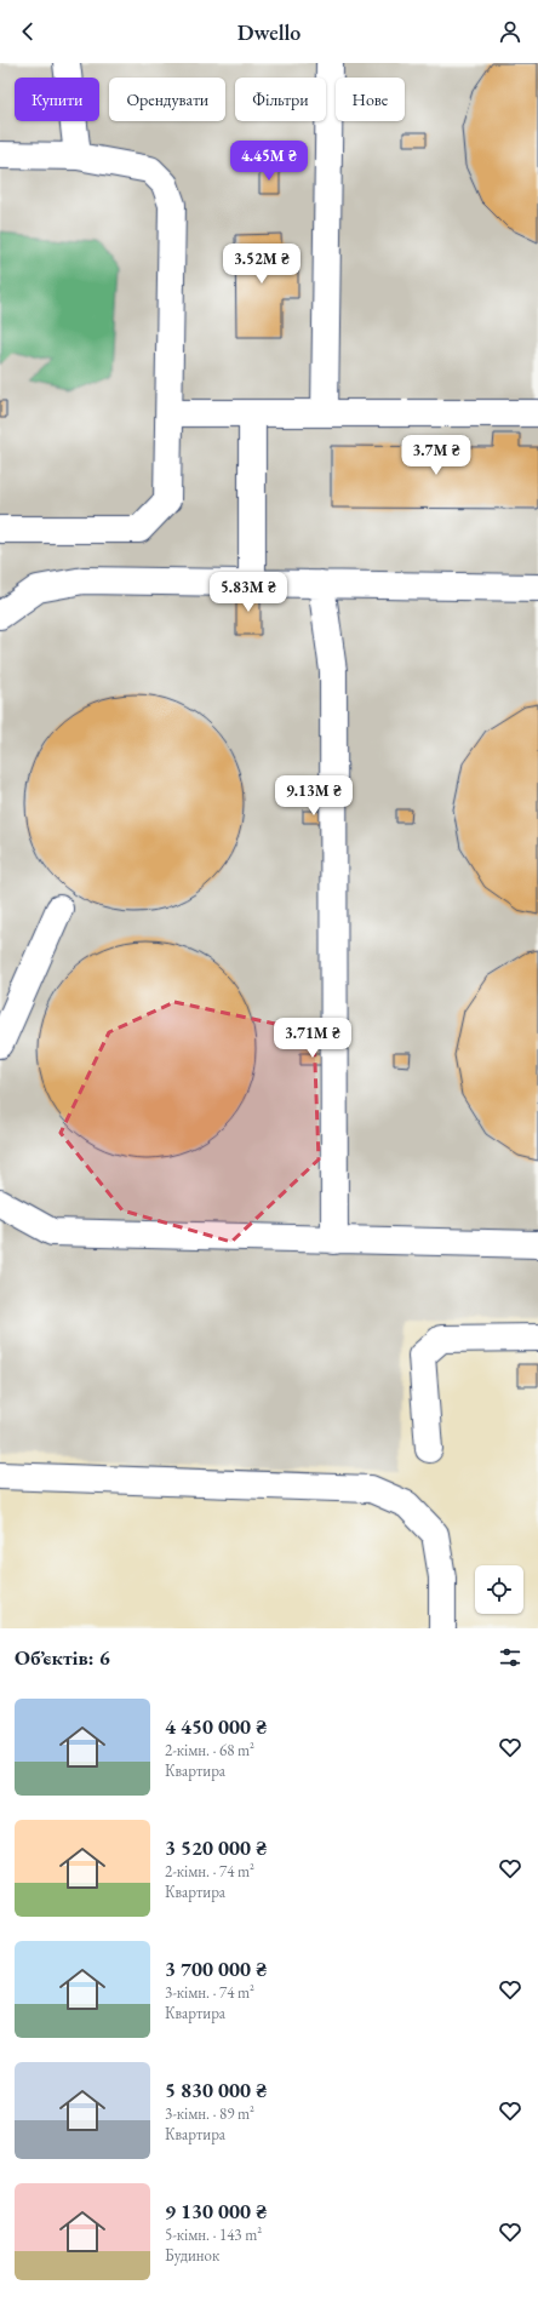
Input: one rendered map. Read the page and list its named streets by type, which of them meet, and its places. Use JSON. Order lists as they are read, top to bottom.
{
  "page": {
    "header": "Dwello",
    "chip": [
      "Купити",
      "Орендувати",
      "Фільтри",
      "Нове"
    ],
    "price": [
      "4.45M ₴",
      "3.52M ₴",
      "3.7M ₴",
      "5.83M ₴",
      "9.13M ₴",
      "3.71M ₴"
    ],
    "heading": "Об’єктів: 6",
    "list": [
      {
        "name": "4 450 000 ₴",
        "note": "2-кімн. · 68 m² · Квартира"
      },
      {
        "name": "3 520 000 ₴",
        "note": "2-кімн. · 74 m² · Квартира"
      },
      {
        "name": "3 700 000 ₴",
        "note": "3-кімн. · 74 m² · Квартира"
      },
      {
        "name": "5 830 000 ₴",
        "note": "3-кімн. · 89 m² · Квартира"
      },
      {
        "name": "9 130 000 ₴",
        "note": "5-кімн. · 143 m² · Будинок"
      }
    ]
  }
}
